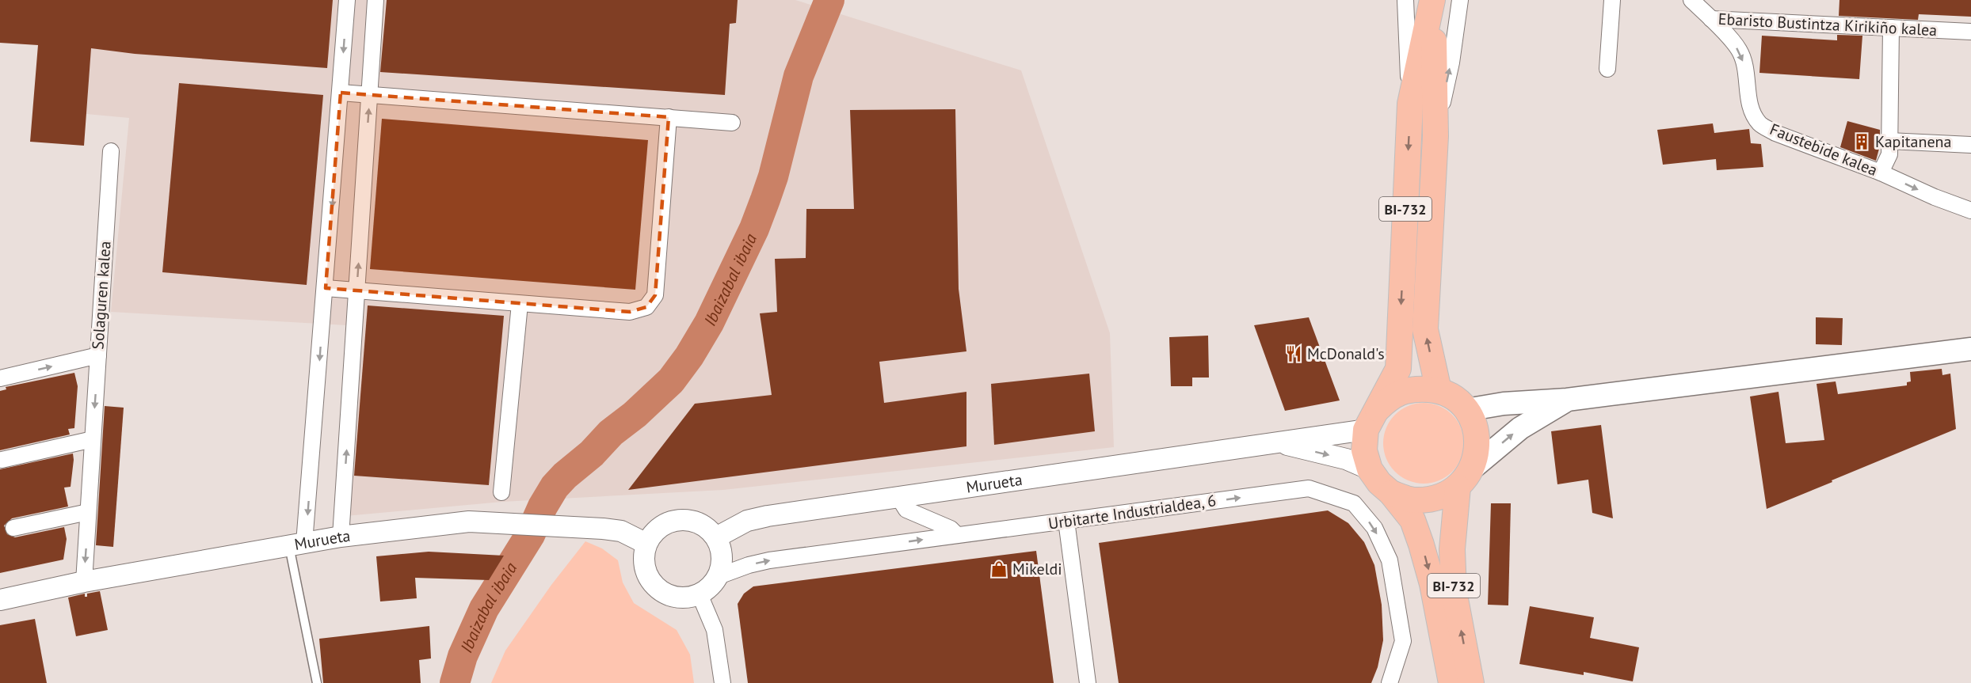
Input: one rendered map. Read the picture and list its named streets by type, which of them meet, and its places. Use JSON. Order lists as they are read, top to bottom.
{
  "streets": {
    "main road": ["BI-732"],
    "street": [
      "Ebaristo Bustintza Kirikiño kalea",
      "Faustebide kalea",
      "Solaguren kalea",
      "Murueta",
      "Urbitarte Industrialdea, 6"
    ]
  },
  "crossings": [
    ["Ebaristo Bustintza Kirikiño kalea", "Faustebide kalea"],
    ["BI-732", "Murueta"],
    ["Solaguren kalea", "Murueta"],
    ["Murueta", "Urbitarte Industrialdea, 6"]
  ],
  "one_way": ["Faustebide kalea", "Solaguren kalea"],
  "water": ["Ibaizabal ibaia"],
  "places": {
    "building": ["Kapitanena"],
    "restaurant": ["McDonald's"],
    "shop": ["Mikeldi"]
  }
}
